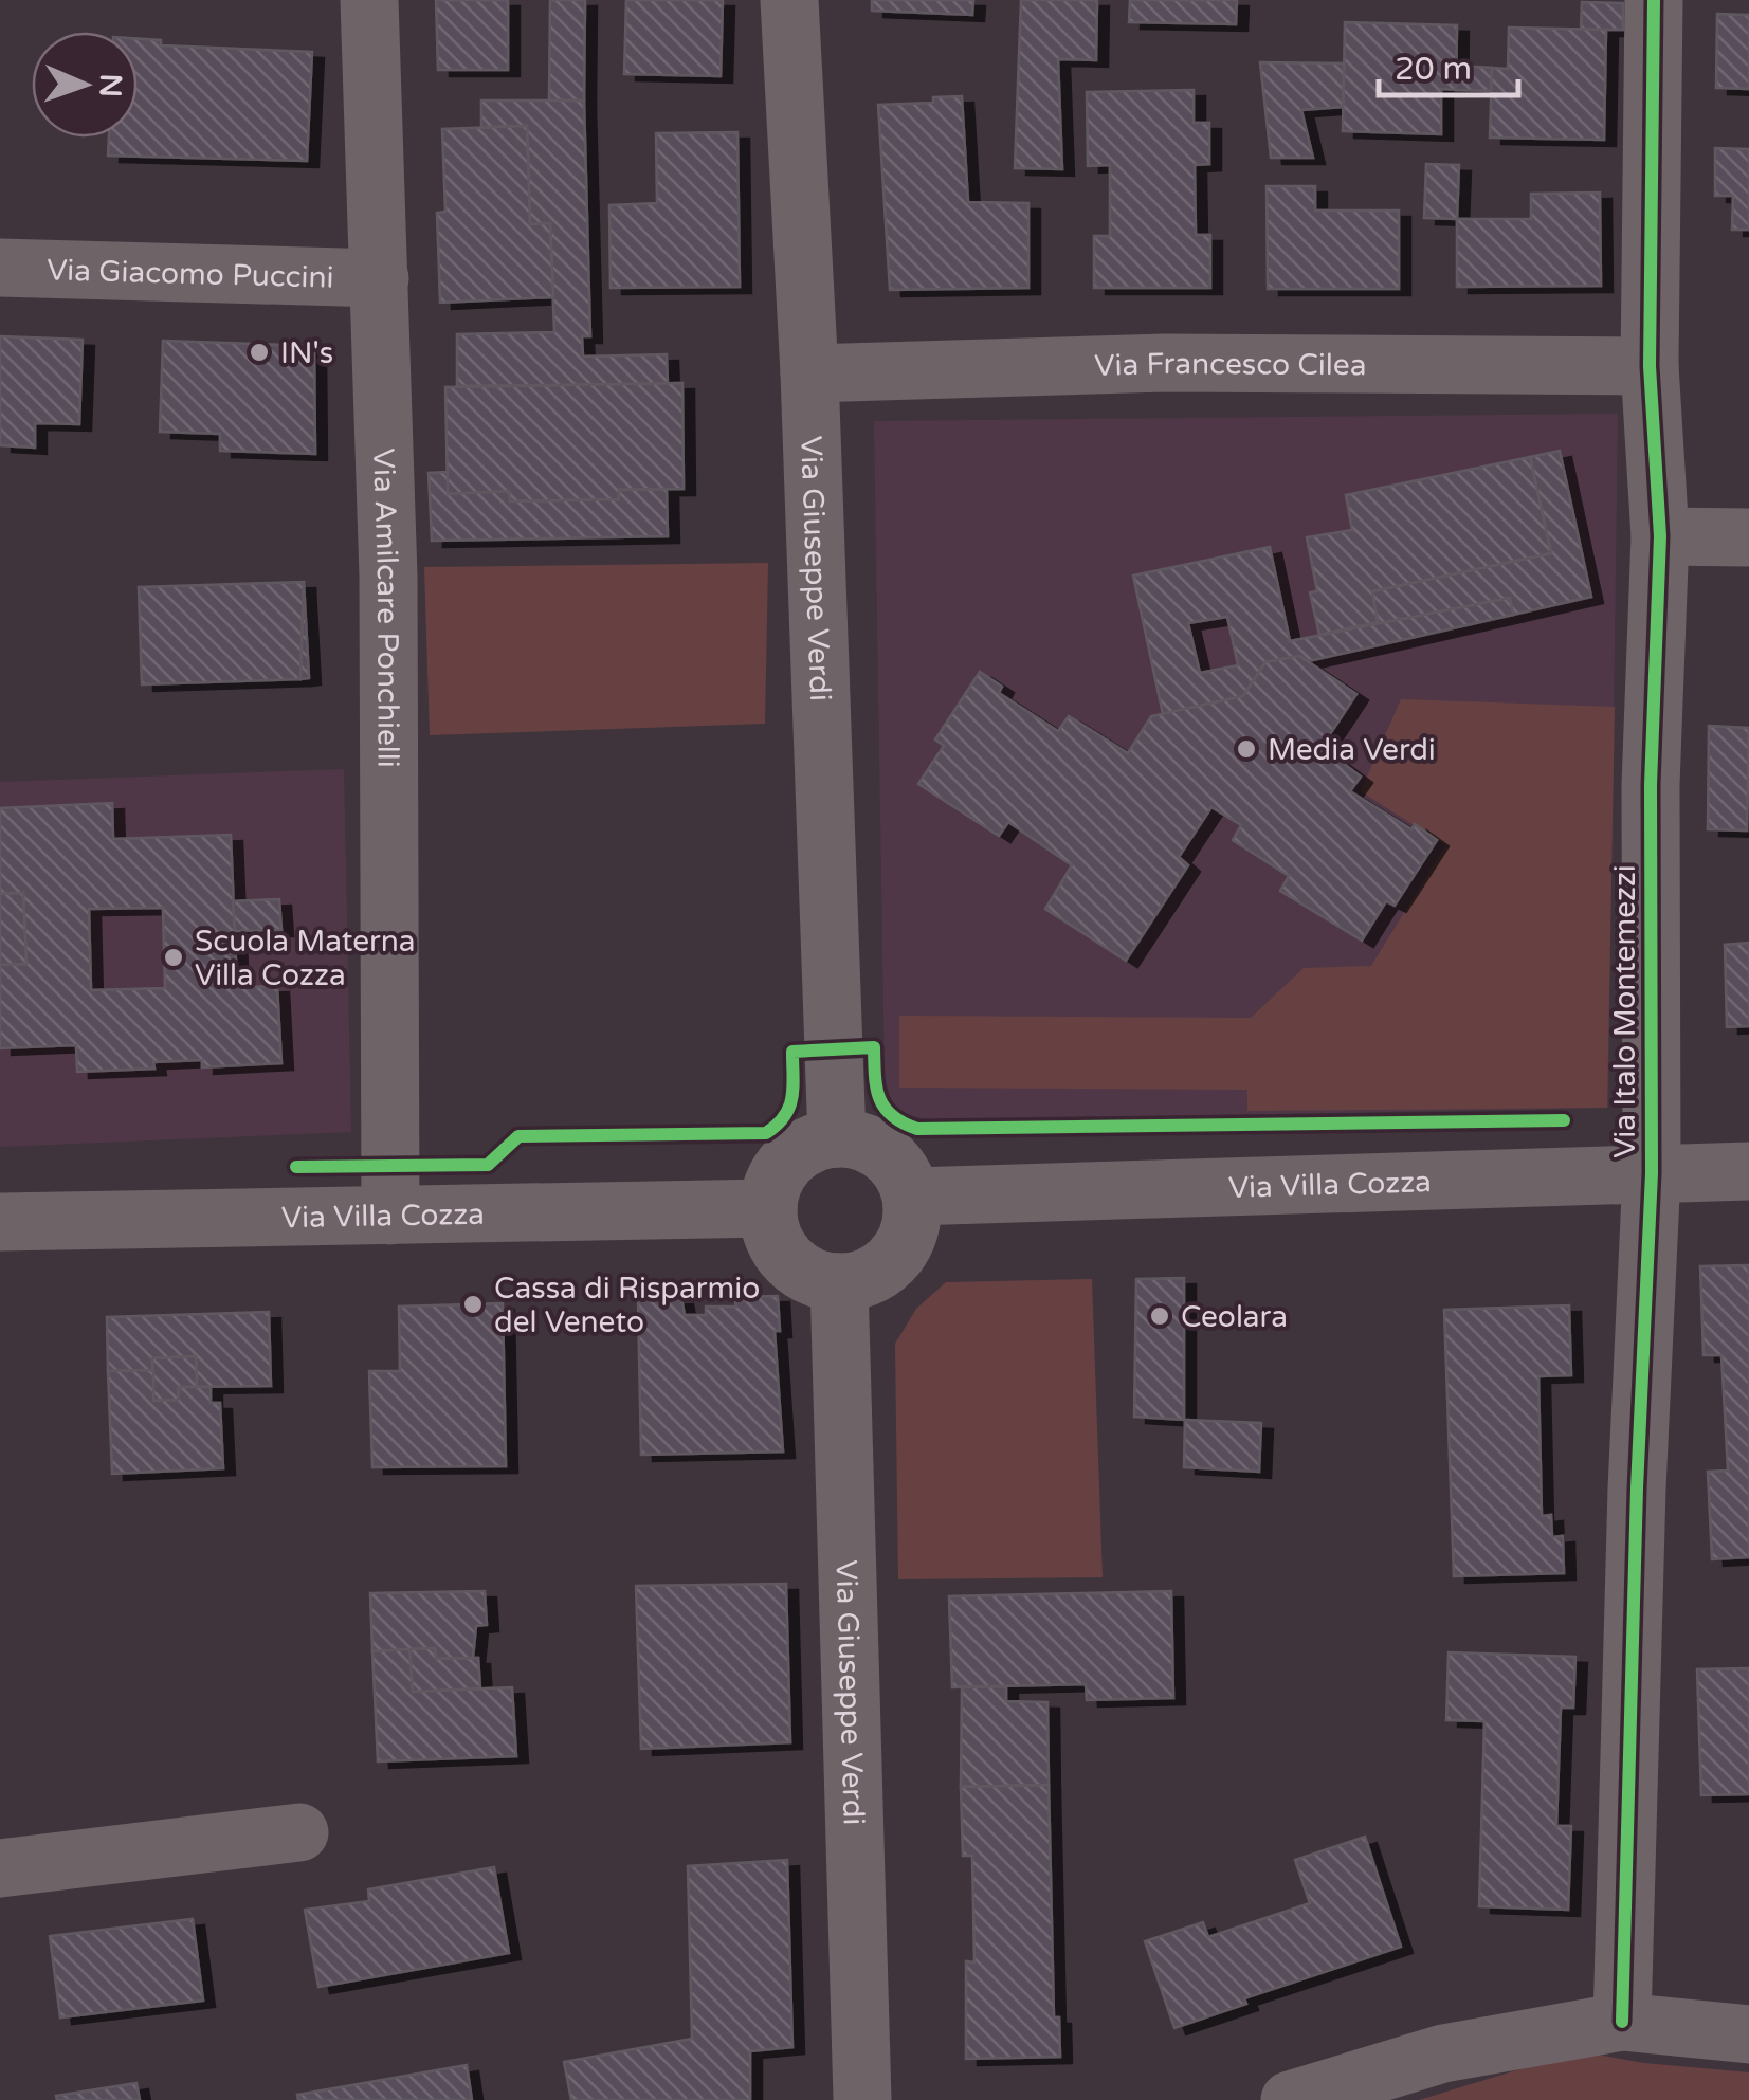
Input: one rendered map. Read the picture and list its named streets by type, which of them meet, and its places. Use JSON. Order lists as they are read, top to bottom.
{
  "streets": {
    "street": [
      "Via Giacomo Puccini",
      "Via Francesco Cilea",
      "Via Giuseppe Verdi",
      "Via Amilcare Ponchielli",
      "Via Italo Montemezzi",
      "Via Villa Cozza"
    ]
  },
  "crossings": [
    ["Via Giacomo Puccini", "Via Amilcare Ponchielli"],
    ["Via Francesco Cilea", "Via Giuseppe Verdi"],
    ["Via Francesco Cilea", "Via Italo Montemezzi"],
    ["Via Giuseppe Verdi", "Via Villa Cozza"],
    ["Via Amilcare Ponchielli", "Via Villa Cozza"],
    ["Via Italo Montemezzi", "Via Villa Cozza"]
  ],
  "places": [
    "IN's",
    "Media Verdi",
    "Scuola Materna Villa Cozza",
    "Cassa di Risparmio del Veneto",
    "Ceolara"
  ],
  "scale_bar": "20 m",
  "north": "right"
}
